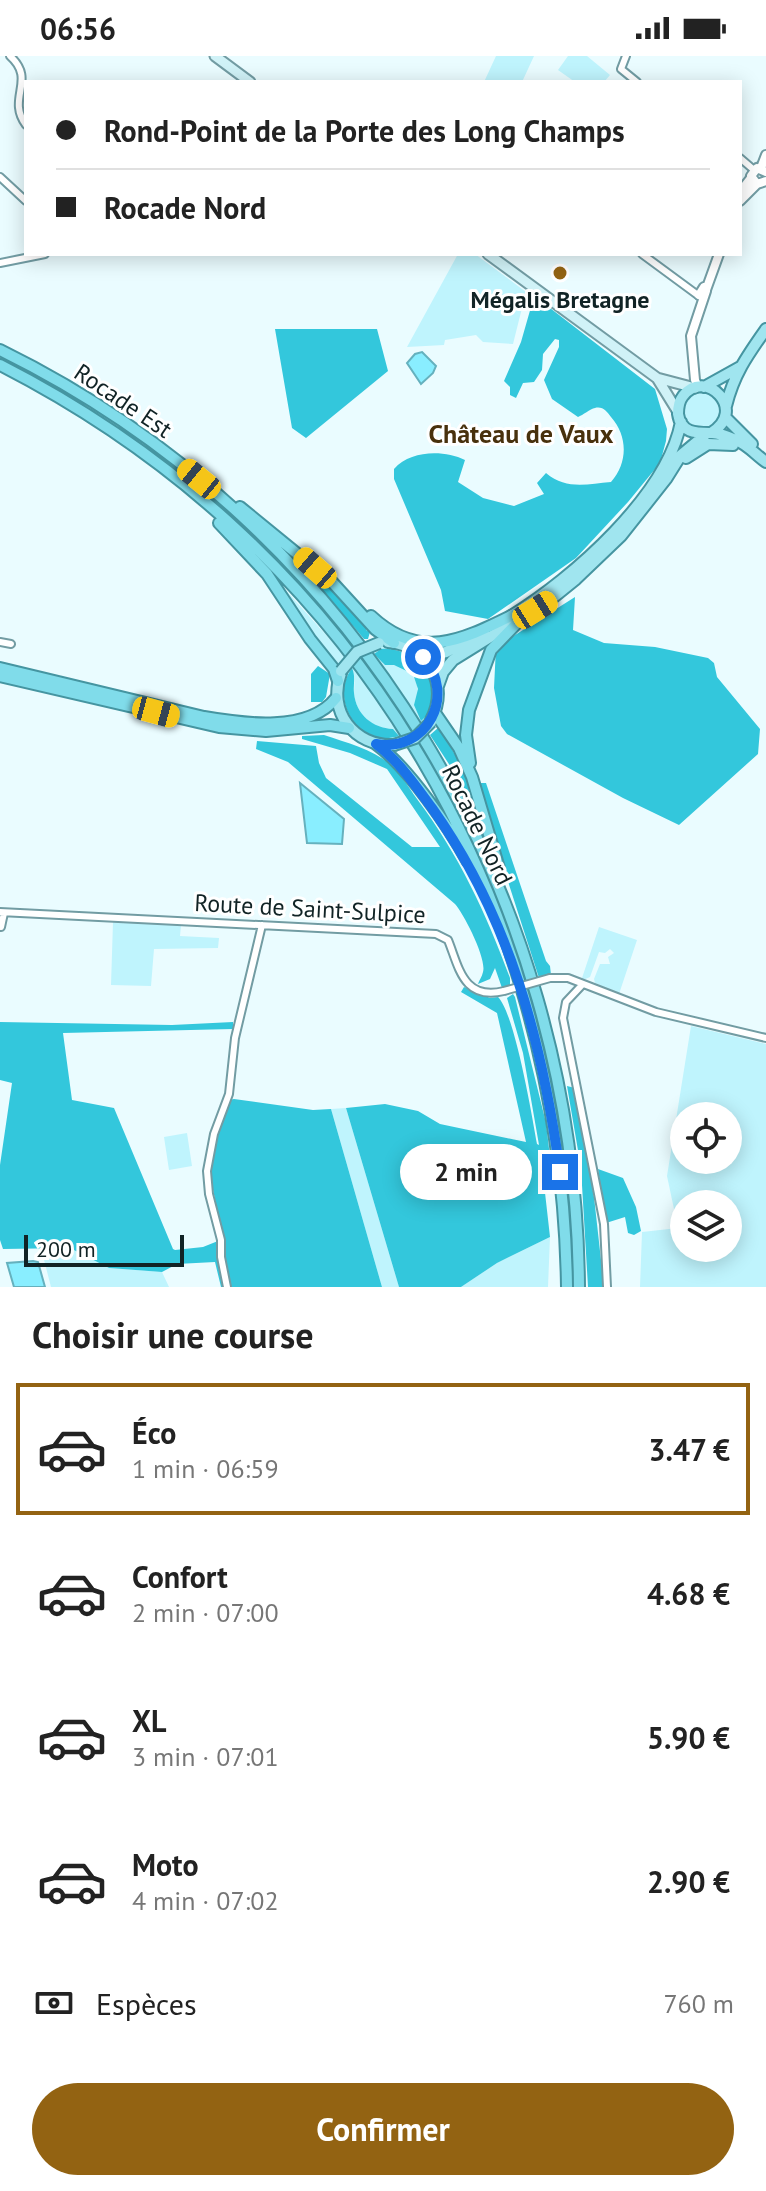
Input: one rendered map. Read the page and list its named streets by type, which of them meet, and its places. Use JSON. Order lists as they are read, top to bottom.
{
  "streets": {
    "highway": ["Rocade Est", "Rocade Nord"],
    "street": ["Route de Saint-Sulpice"]
  },
  "crossings": [
    ["Rocade Est", "Rocade Nord"]
  ],
  "districts": ["Château de Vaux"],
  "places": ["Mégalis Bretagne"],
  "scale_bar": "200 m",
  "page": {
    "status": "06:56",
    "banner": ["Rond-Point de la Porte des Long Champs", "Rocade Nord"],
    "bubble": "2 min",
    "scale": "200 m",
    "heading": "Choisir une course",
    "list": [
      {
        "name": "Éco",
        "note": "1 min · 06:59",
        "value": "3.47 €"
      },
      {
        "name": "Confort",
        "note": "2 min · 07:00",
        "value": "4.68 €"
      },
      {
        "name": "XL",
        "note": "3 min · 07:01",
        "value": "5.90 €"
      },
      {
        "name": "Moto",
        "note": "4 min · 07:02",
        "value": "2.90 €"
      }
    ],
    "pay": ["Espèces", "760 m"],
    "buttons": "Confirmer"
  }
}
